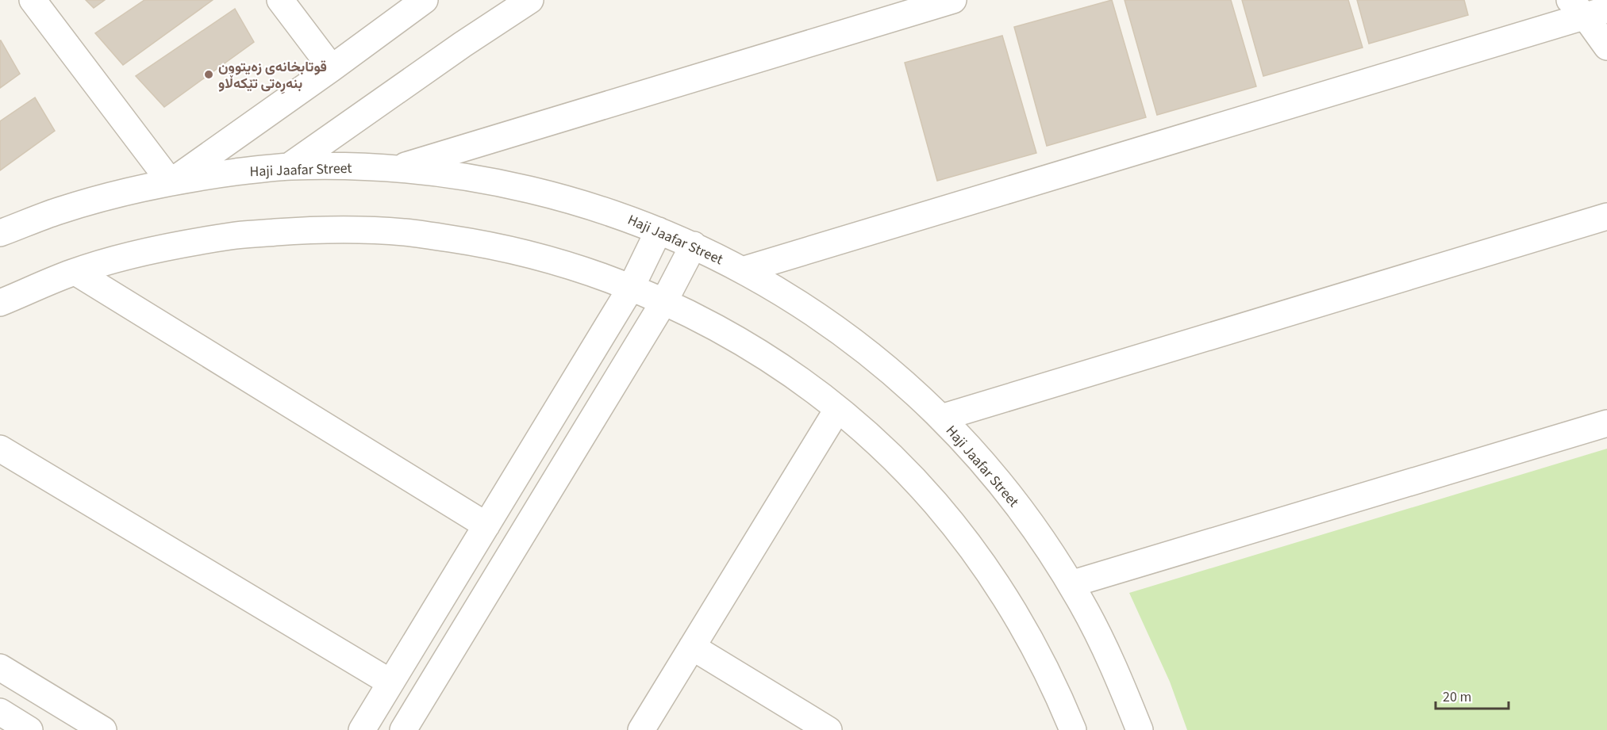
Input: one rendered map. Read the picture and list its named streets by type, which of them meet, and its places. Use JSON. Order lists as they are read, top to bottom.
{
  "streets": {
    "street": ["Haji Jaafar Street"]
  },
  "places": ["قوتابخانەی زەیتوون بنەرِەتی تێکەڵاو"],
  "scale_bar": "20 m"
}
